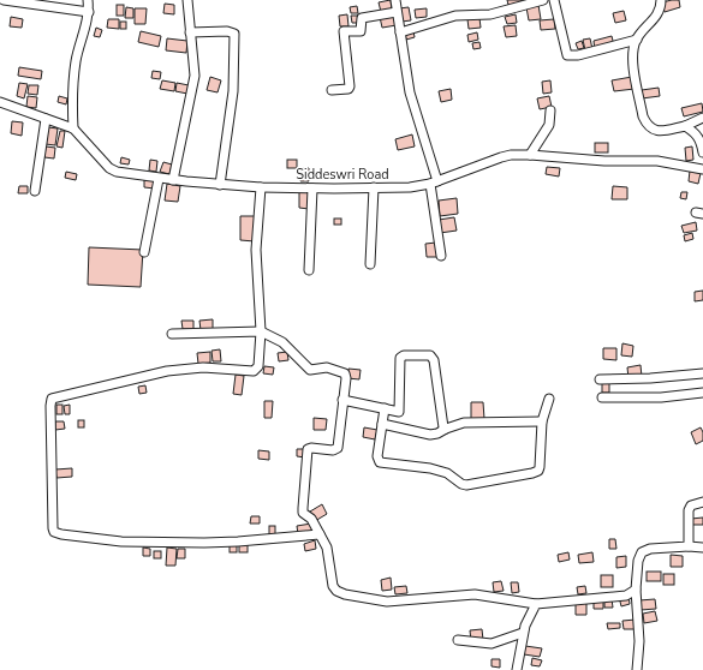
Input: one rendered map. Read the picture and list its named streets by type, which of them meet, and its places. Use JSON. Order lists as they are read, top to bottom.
{
  "streets": {
    "street": ["Siddeswri Road"]
  }
}
